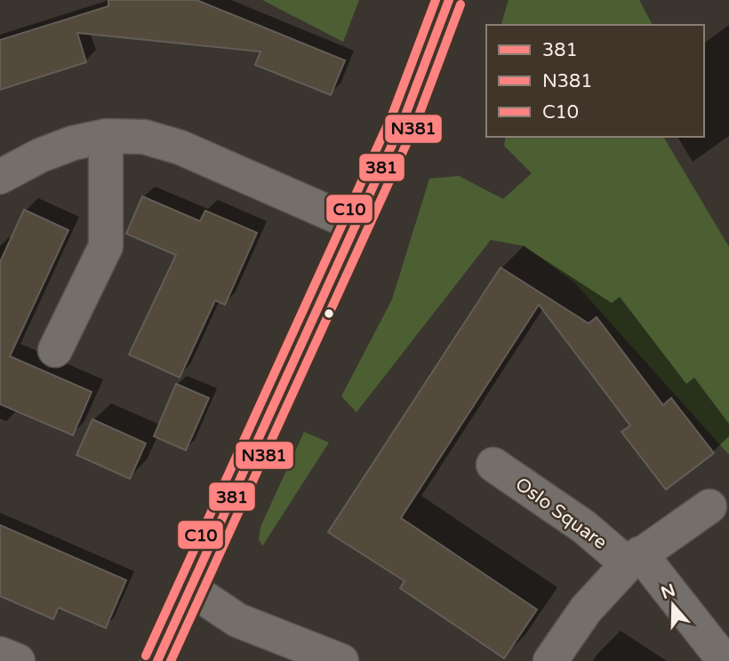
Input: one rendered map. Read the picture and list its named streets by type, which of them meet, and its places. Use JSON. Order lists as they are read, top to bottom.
{
  "streets": {
    "street": ["Oslo Square"]
  },
  "lines": ["transit line 381", "transit line C10", "transit line N381"],
  "legend": ["381", "N381", "C10"],
  "north": "top"
}
